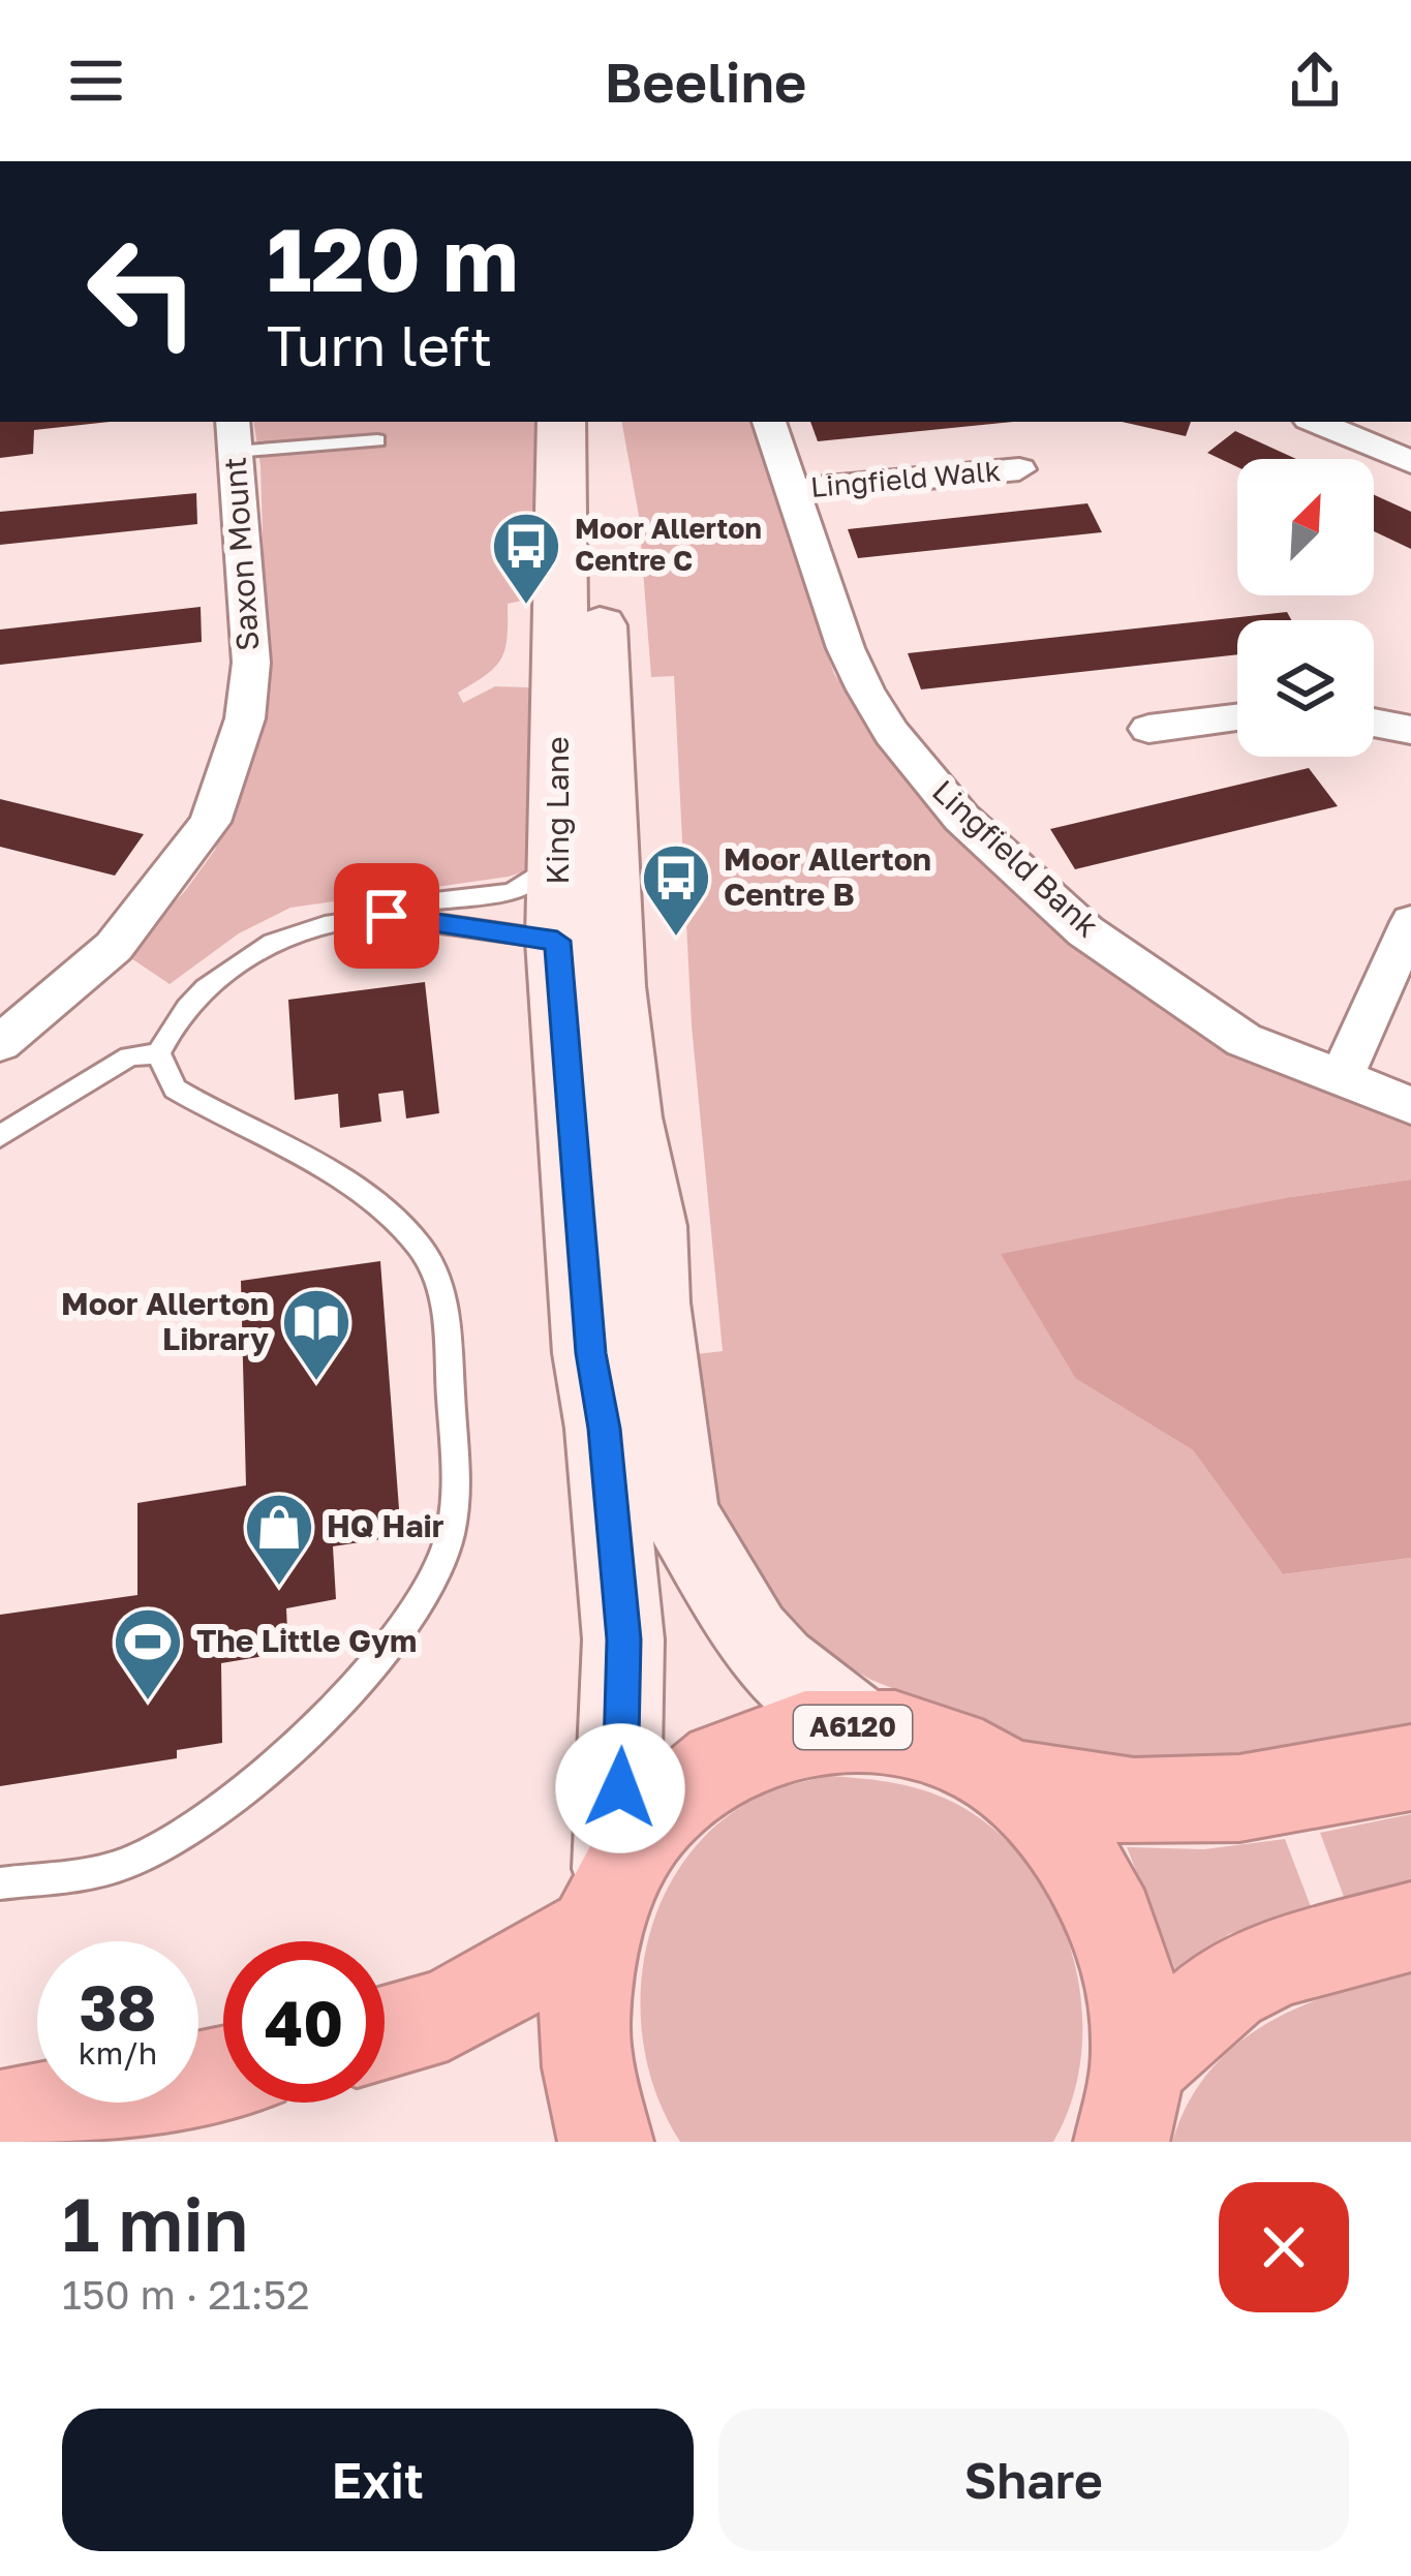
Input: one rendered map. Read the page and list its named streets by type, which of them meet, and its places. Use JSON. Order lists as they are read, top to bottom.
{
  "streets": {
    "highway": ["A6120"],
    "street": [
      "Lingfield Walk",
      "Saxon Mount",
      "King Lane",
      "Lingfield Bank"
    ]
  },
  "crossings": [
    ["Lingfield Walk", "Lingfield Bank"],
    ["King Lane", "A6120"]
  ],
  "places": {
    "bus stop": ["Moor Allerton Centre C", "Moor Allerton Centre B"],
    "library": ["Moor Allerton Library"],
    "shop": ["HQ Hair"],
    "sports": ["The Little Gym"]
  },
  "north": "top right",
  "page": {
    "header": "Beeline",
    "turn": ["120 m", "Turn left"],
    "speed": "38 km/h",
    "limit": "40",
    "heading": ["1 min", "150 m · 21:52"],
    "buttons": ["Exit", "Share"]
  }
}
